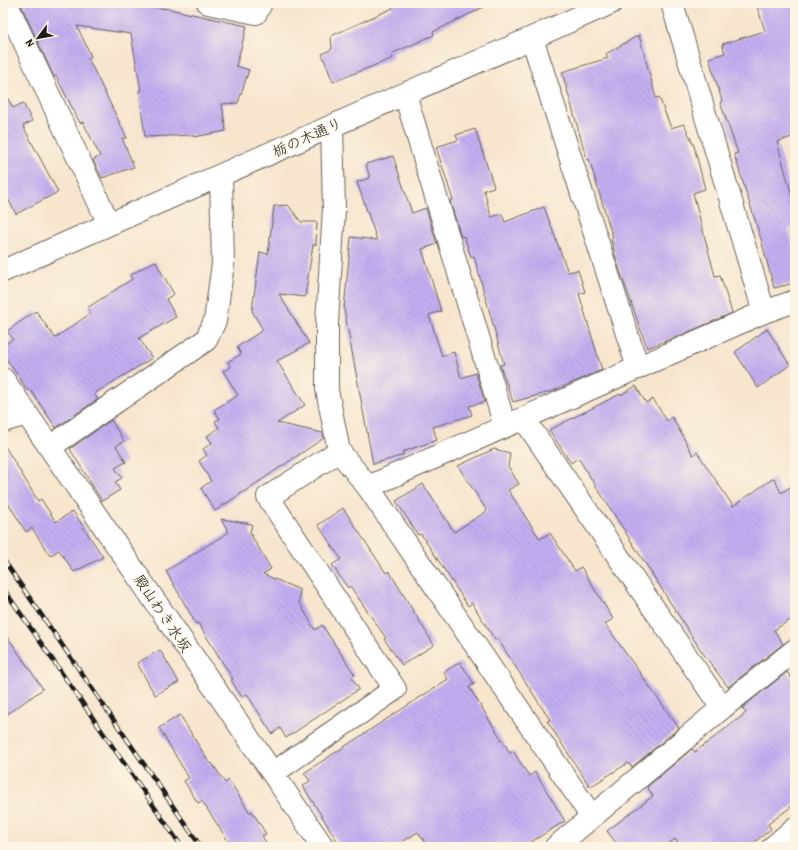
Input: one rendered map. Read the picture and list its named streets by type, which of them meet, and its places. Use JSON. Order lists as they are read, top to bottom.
{
  "streets": {
    "street": ["栃の木通り", "殿山わき水坂"]
  },
  "north": "bottom left"
}
